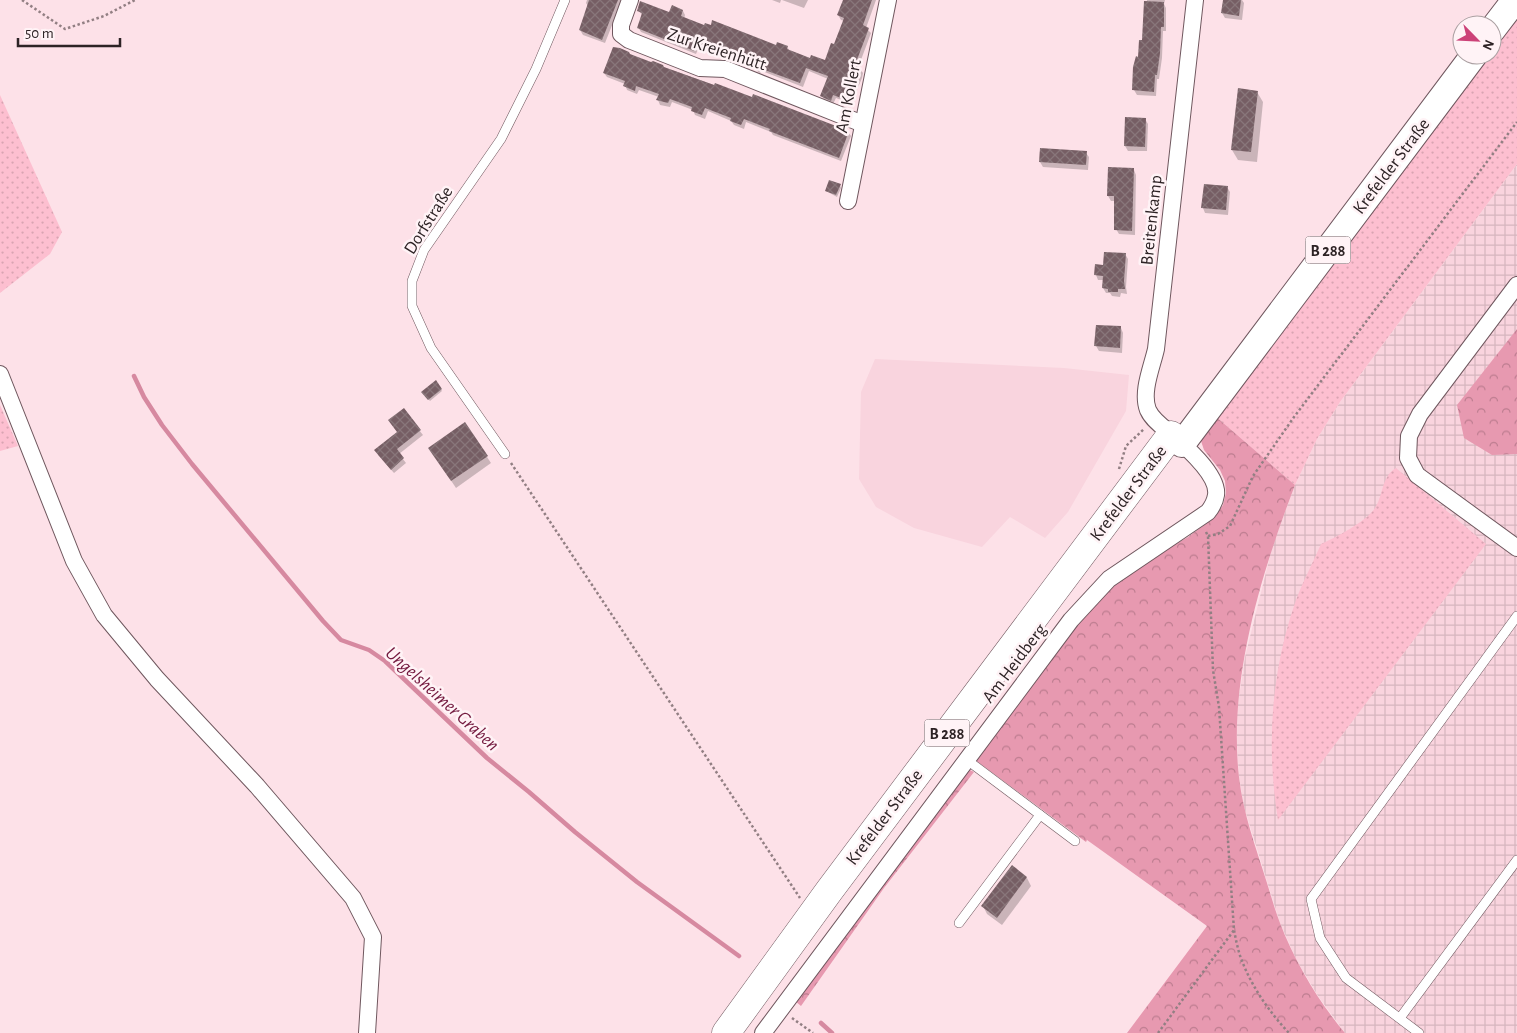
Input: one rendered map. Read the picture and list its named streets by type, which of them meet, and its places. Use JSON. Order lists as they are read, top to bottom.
{
  "streets": {
    "highway": ["Krefelder Straße", "B 288"],
    "street": [
      "Zur Kreienhütt",
      "Am Kollert",
      "Breitenkamp",
      "Am Heidberg"
    ],
    "lane": ["Dorfstraße"]
  },
  "crossings": [
    ["Zur Kreienhütt", "Am Kollert"],
    ["Krefelder Straße", "Breitenkamp"],
    ["Krefelder Straße", "Am Heidberg"],
    ["Breitenkamp", "Am Heidberg"]
  ],
  "water": ["Ungelsheimer Graben"],
  "scale_bar": "50 m",
  "north": "bottom right"
}
